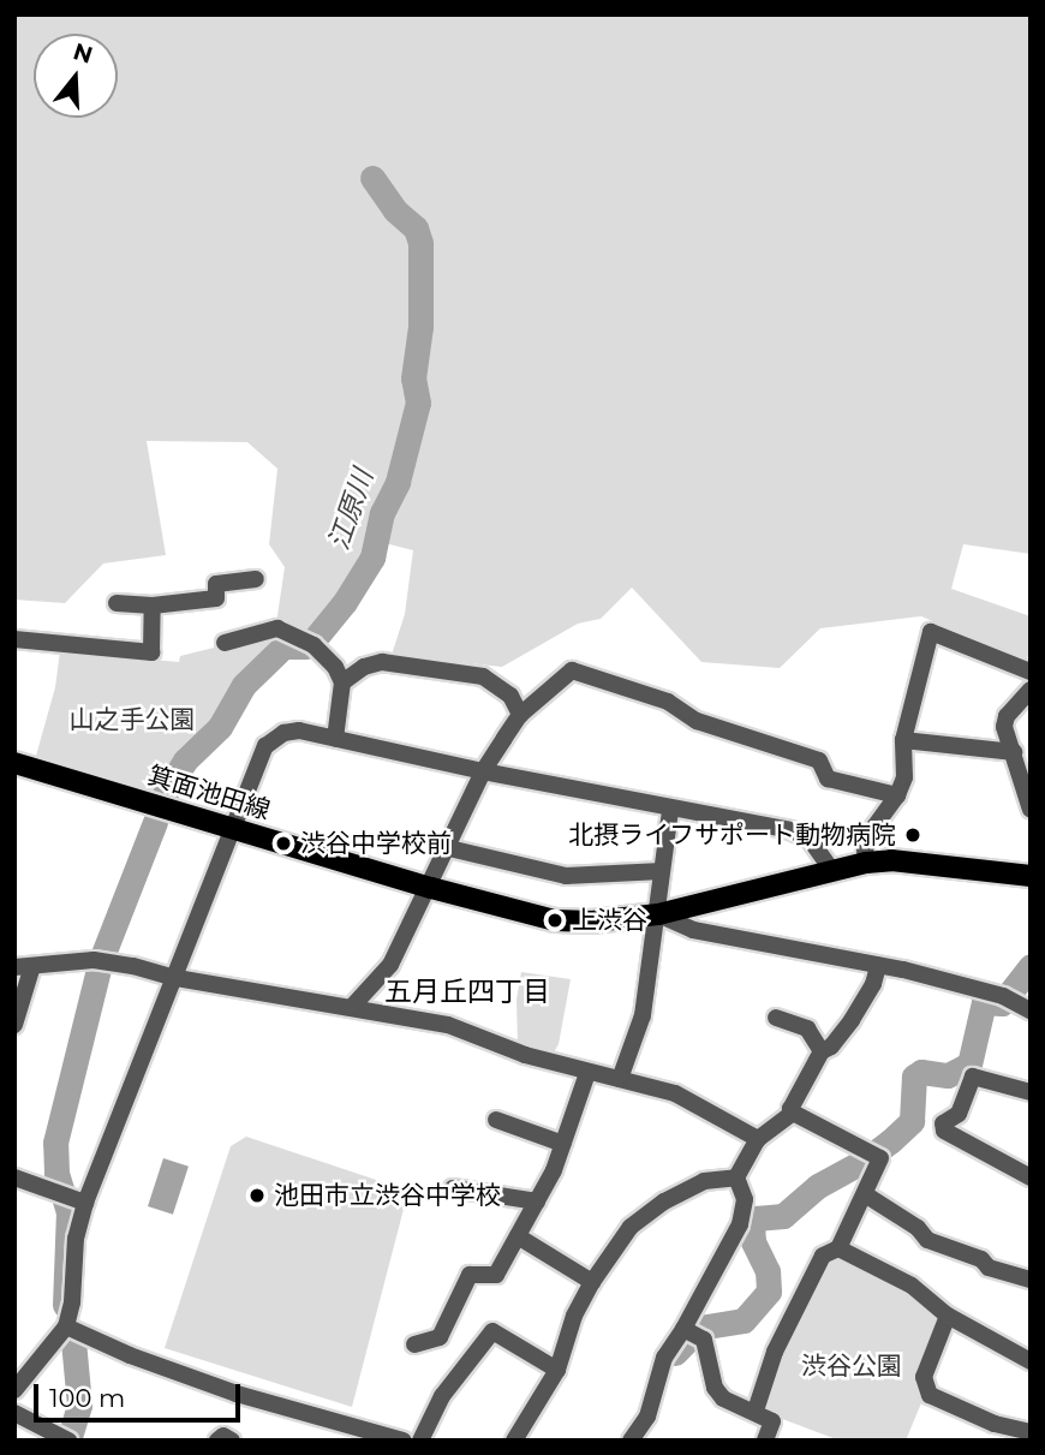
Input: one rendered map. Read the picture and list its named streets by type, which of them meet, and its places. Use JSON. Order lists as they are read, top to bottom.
{
  "streets": {
    "main road": ["箕面池田線"]
  },
  "districts": ["五月丘四丁目"],
  "water": ["江原川"],
  "parks": ["山之手公園", "渋谷公園"],
  "places": [
    "北摂ライフサポート動物病院",
    "渋谷中学校前",
    "上渋谷",
    "池田市立渋谷中学校"
  ],
  "scale_bar": "100 m",
  "north": "top"
}
